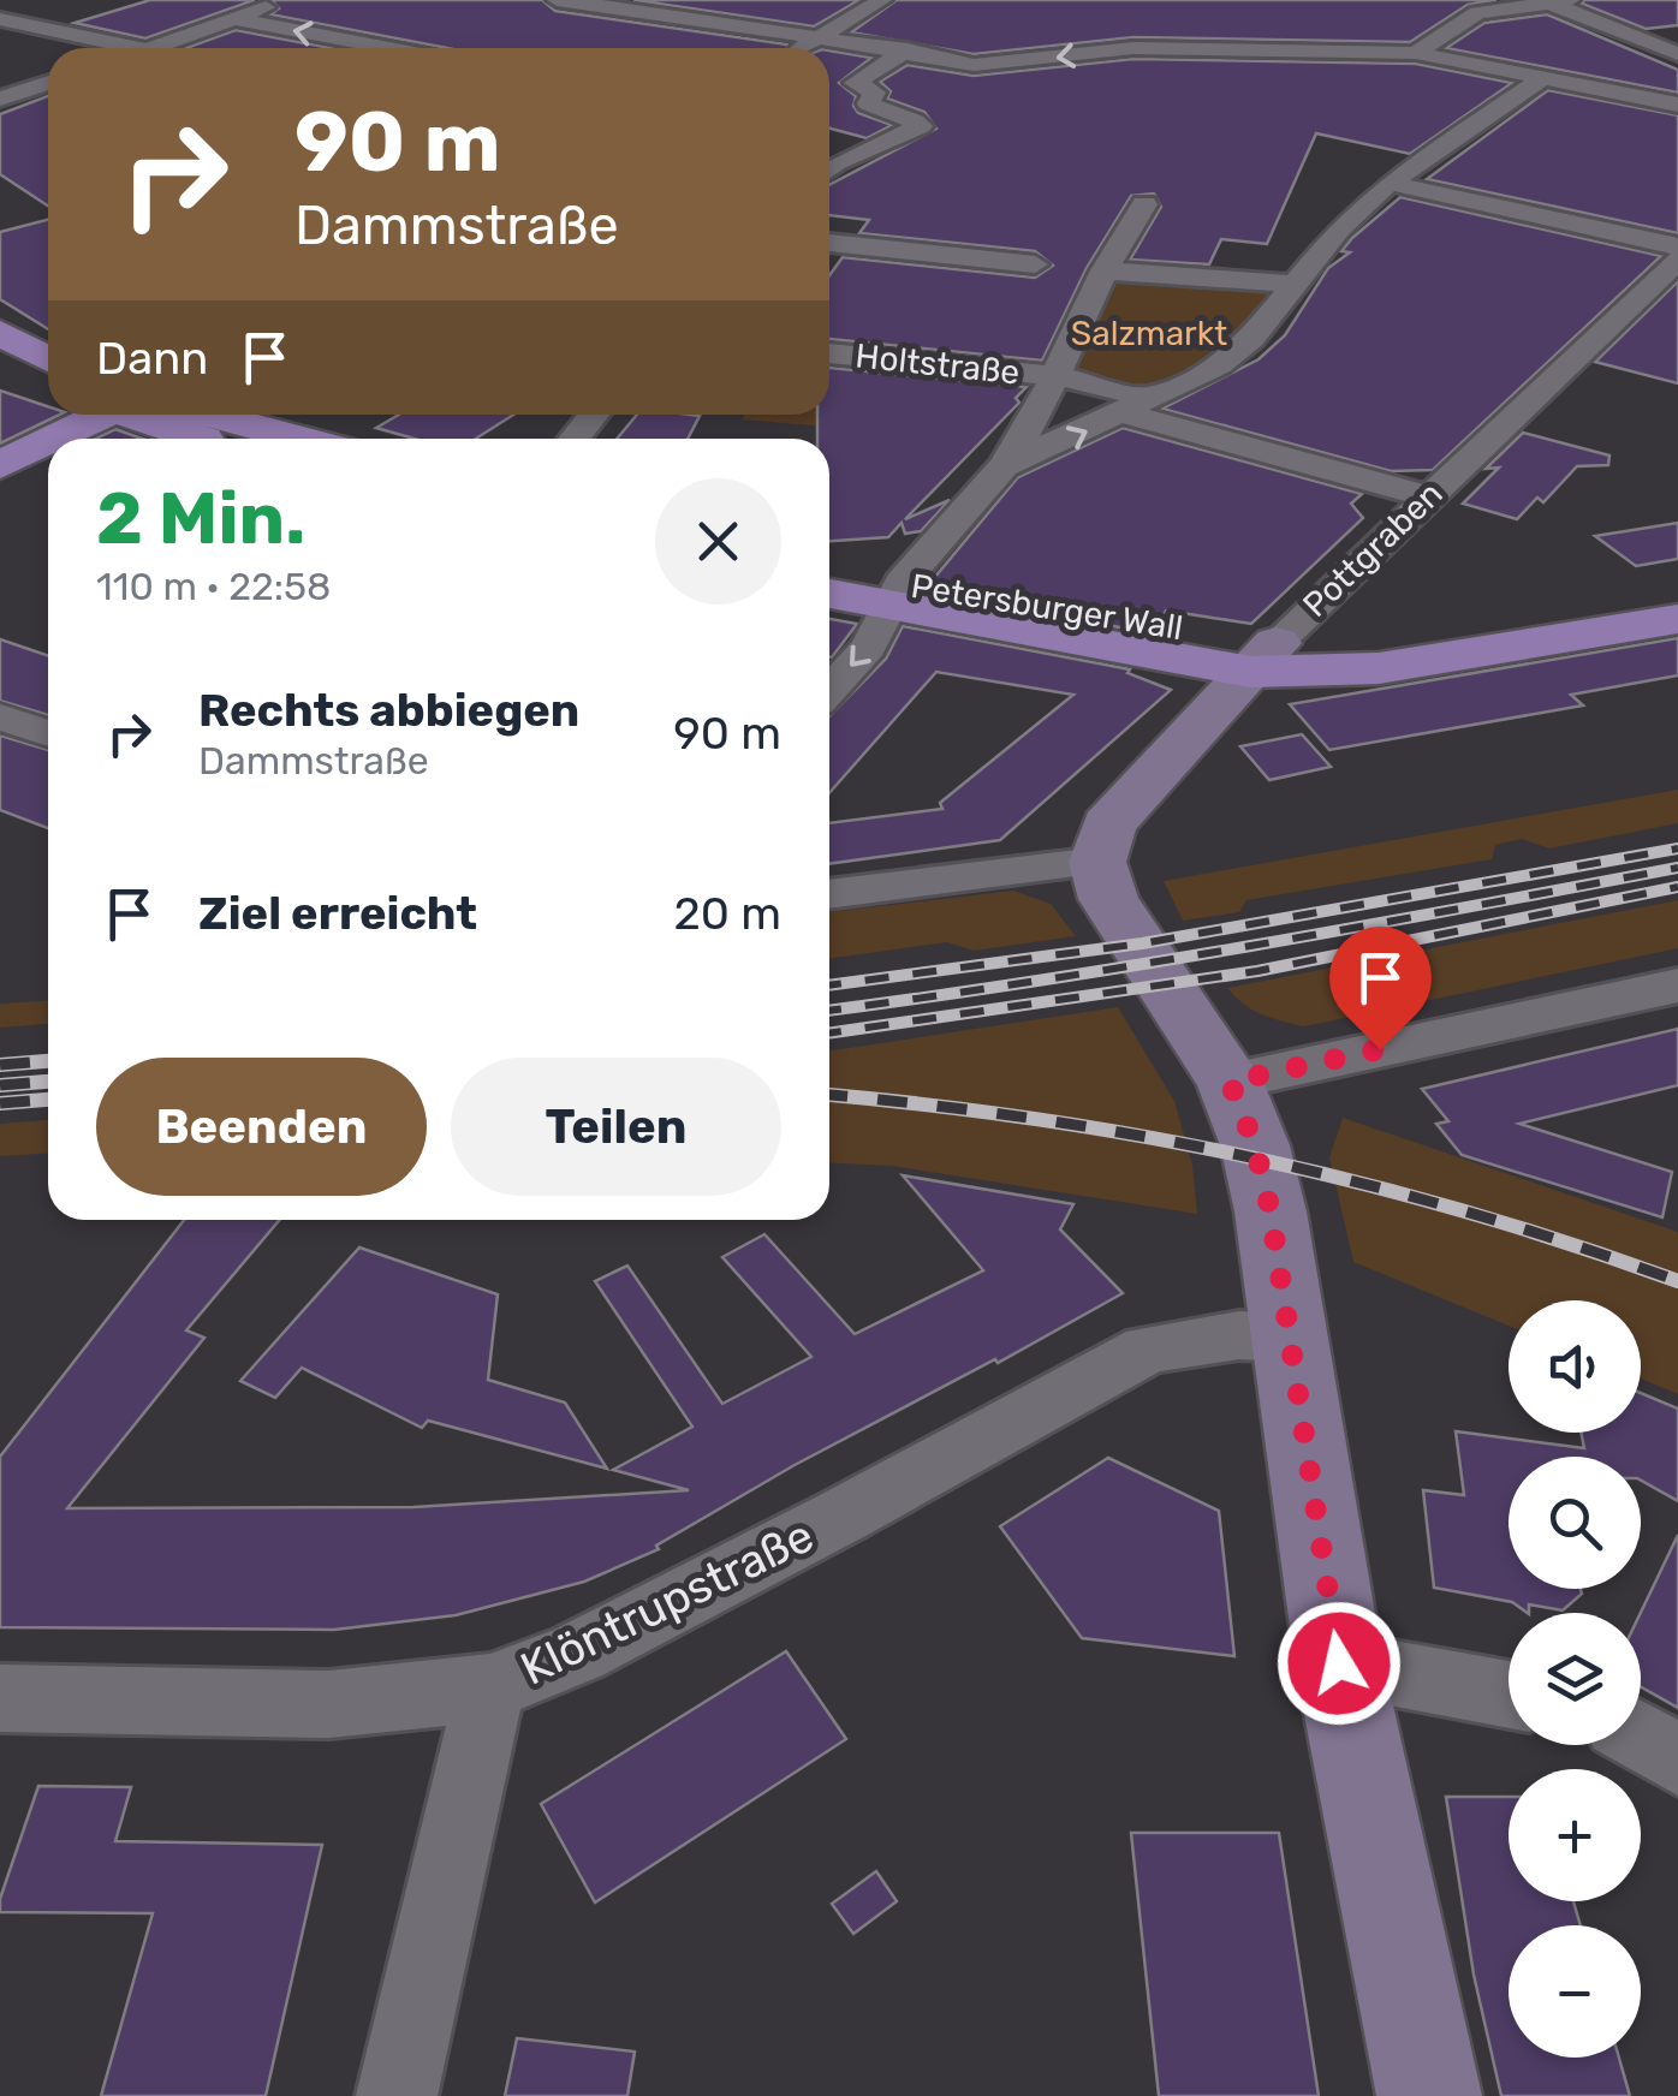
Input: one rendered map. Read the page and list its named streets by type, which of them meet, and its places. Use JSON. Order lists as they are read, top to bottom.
{
  "streets": {
    "main road": ["Pottgraben", "Petersburger Wall"],
    "street": ["Holtstraße", "Klöntrupstraße"]
  },
  "crossings": [
    ["Holtstraße", "Petersburger Wall"],
    ["Pottgraben", "Petersburger Wall"]
  ],
  "parks": ["Salzmarkt"],
  "page": {
    "turn": ["90 m", "Dammstraße"],
    "then": "Dann",
    "heading": ["2 Min.", "110 m · 22:58"],
    "list": [
      {
        "name": "Rechts abbiegen",
        "note": "Dammstraße",
        "value": "90 m"
      },
      {
        "name": "Ziel erreicht",
        "value": "20 m"
      }
    ],
    "buttons": ["Beenden", "Teilen"],
    "map_buttons": ["+", "−"]
  }
}
